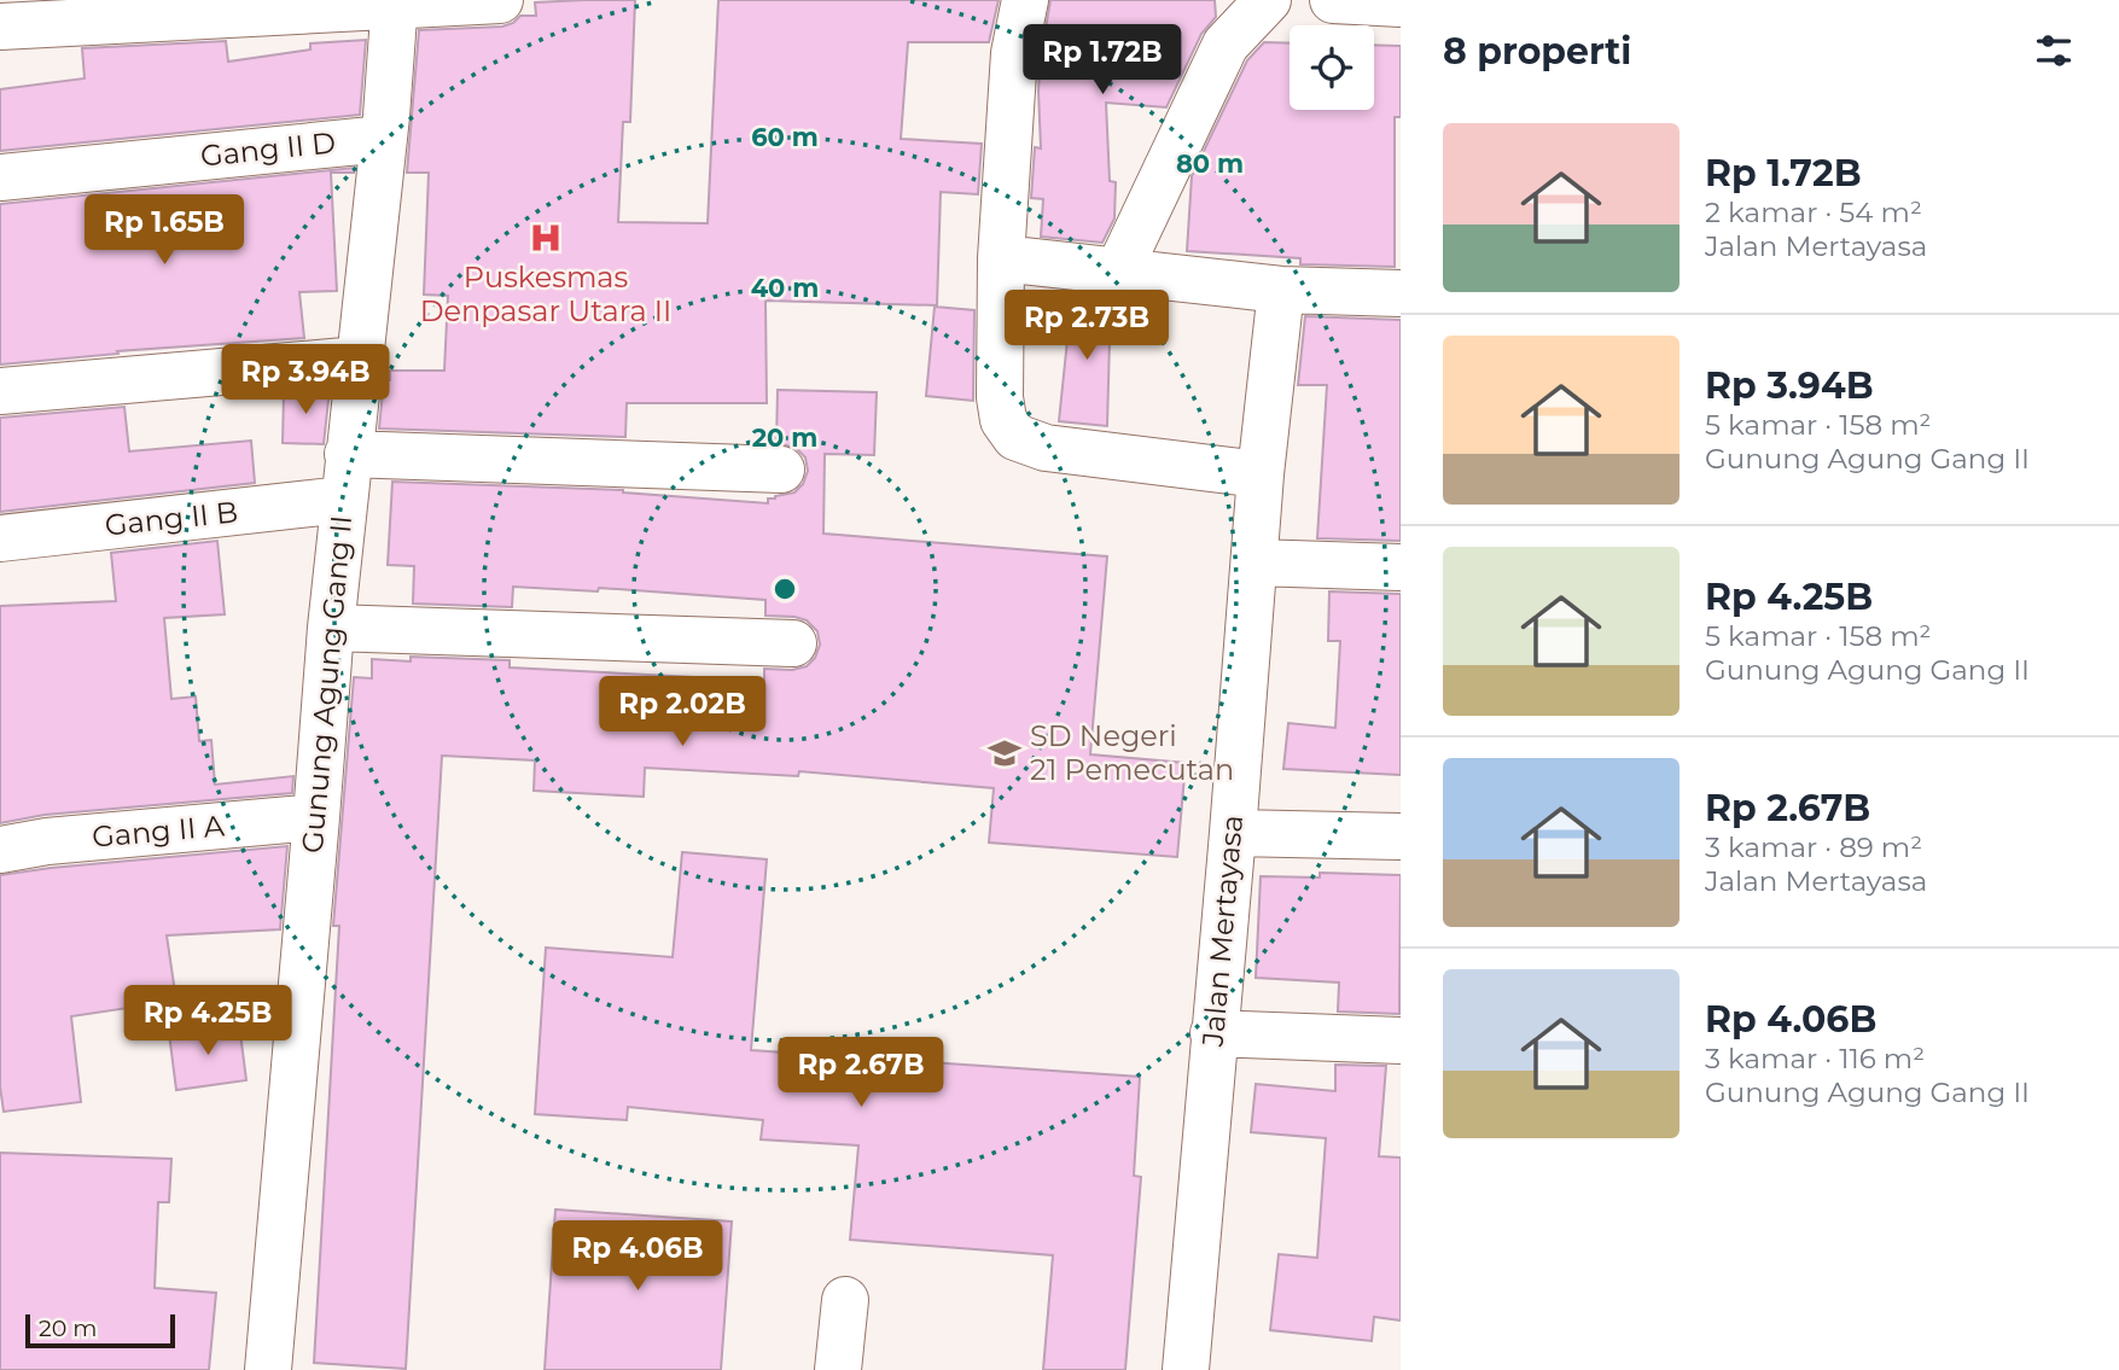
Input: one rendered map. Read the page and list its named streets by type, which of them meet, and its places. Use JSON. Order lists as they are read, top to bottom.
{
  "streets": {
    "street": [
      "Gang II D",
      "Gang II B",
      "Gunung Agung Gang II",
      "Gang II A",
      "Jalan Mertayasa"
    ]
  },
  "crossings": [
    ["Gang II D", "Gunung Agung Gang II"],
    ["Gang II B", "Gunung Agung Gang II"],
    ["Gunung Agung Gang II", "Gang II A"]
  ],
  "places": {
    "hospital": ["Puskesmas Denpasar Utara II"],
    "school or university": ["SD Negeri 21 Pemecutan"]
  },
  "scale_bar": "20 m",
  "page": {
    "heading": "8 properti",
    "price": [
      "Rp 1.72B",
      "Rp 1.65B",
      "Rp 2.73B",
      "Rp 3.94B",
      "Rp 2.02B",
      "Rp 4.25B",
      "Rp 2.67B",
      "Rp 4.06B"
    ],
    "list": [
      {
        "name": "Rp 1.72B",
        "note": "2 kamar · 54 m² · Jalan Mertayasa"
      },
      {
        "name": "Rp 3.94B",
        "note": "5 kamar · 158 m² · Gunung Agung Gang II"
      },
      {
        "name": "Rp 4.25B",
        "note": "5 kamar · 158 m² · Gunung Agung Gang II"
      },
      {
        "name": "Rp 2.67B",
        "note": "3 kamar · 89 m² · Jalan Mertayasa"
      },
      {
        "name": "Rp 4.06B",
        "note": "3 kamar · 116 m² · Gunung Agung Gang II"
      }
    ],
    "scale": "20 m"
  },
  "rings": [
    "60 m",
    "80 m",
    "40 m",
    "20 m"
  ]
}
